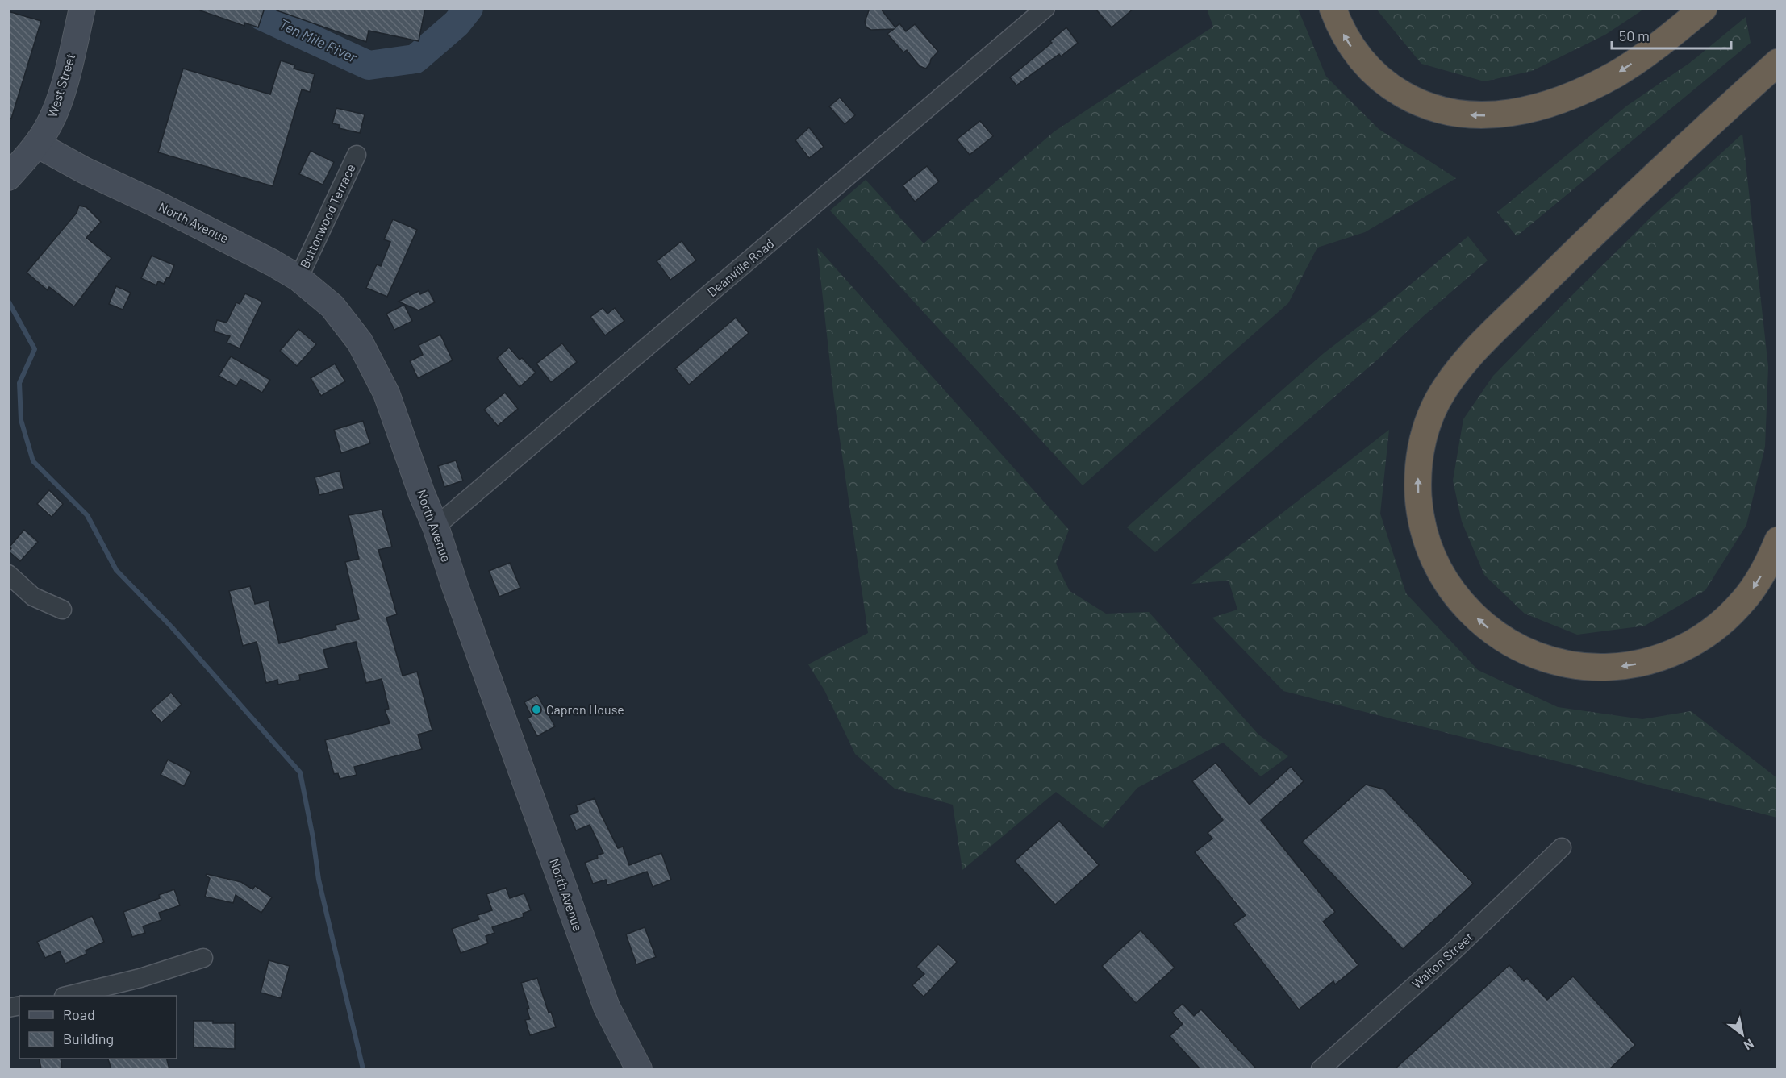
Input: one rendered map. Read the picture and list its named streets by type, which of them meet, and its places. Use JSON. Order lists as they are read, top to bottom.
{
  "streets": {
    "main road": ["West Street", "North Avenue"],
    "street": ["Buttonwood Terrace", "Deanville Road", "Walton Street"]
  },
  "crossings": [
    ["West Street", "North Avenue"],
    ["Buttonwood Terrace", "North Avenue"],
    ["North Avenue", "Deanville Road"]
  ],
  "water": ["Ten Mile River"],
  "places": ["Capron House"],
  "legend": ["Road", "Building"],
  "scale_bar": "50 m",
  "north": "bottom right"
}
